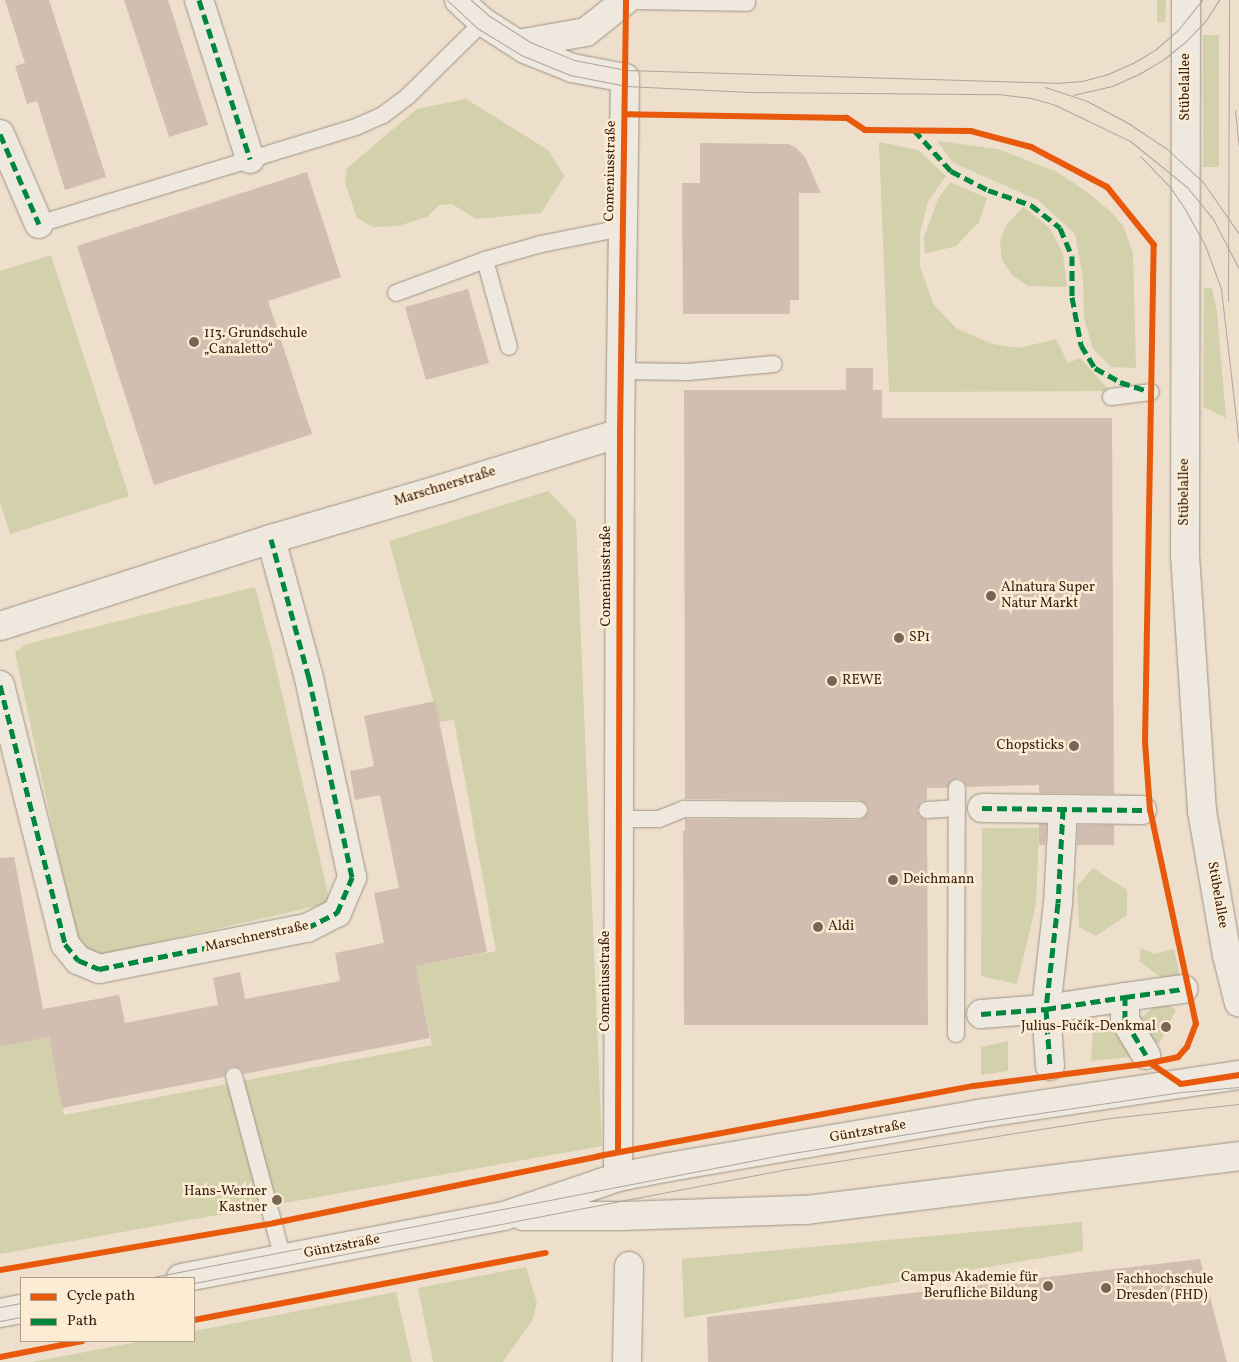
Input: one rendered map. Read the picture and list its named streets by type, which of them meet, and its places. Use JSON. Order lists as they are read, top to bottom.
{
  "streets": {
    "street": [
      "Stübelallee",
      "Comeniusstraße",
      "Marschnerstraße",
      "Güntzstraße"
    ]
  },
  "crossings": [
    ["Comeniusstraße", "Marschnerstraße"],
    ["Comeniusstraße", "Güntzstraße"]
  ],
  "places": [
    "113. Grundschule „Canaletto“",
    "Alnatura Super Natur Markt",
    "SP1",
    "REWE",
    "Chopsticks",
    "Deichmann",
    "Aldi",
    "Julius-Fučík-Denkmal",
    "Hans-Werner Kastner",
    "Campus Akademie für Berufliche Bildung",
    "Fachhochschule Dresden (FHD)"
  ],
  "legend": ["Cycle path", "Path"]
}
